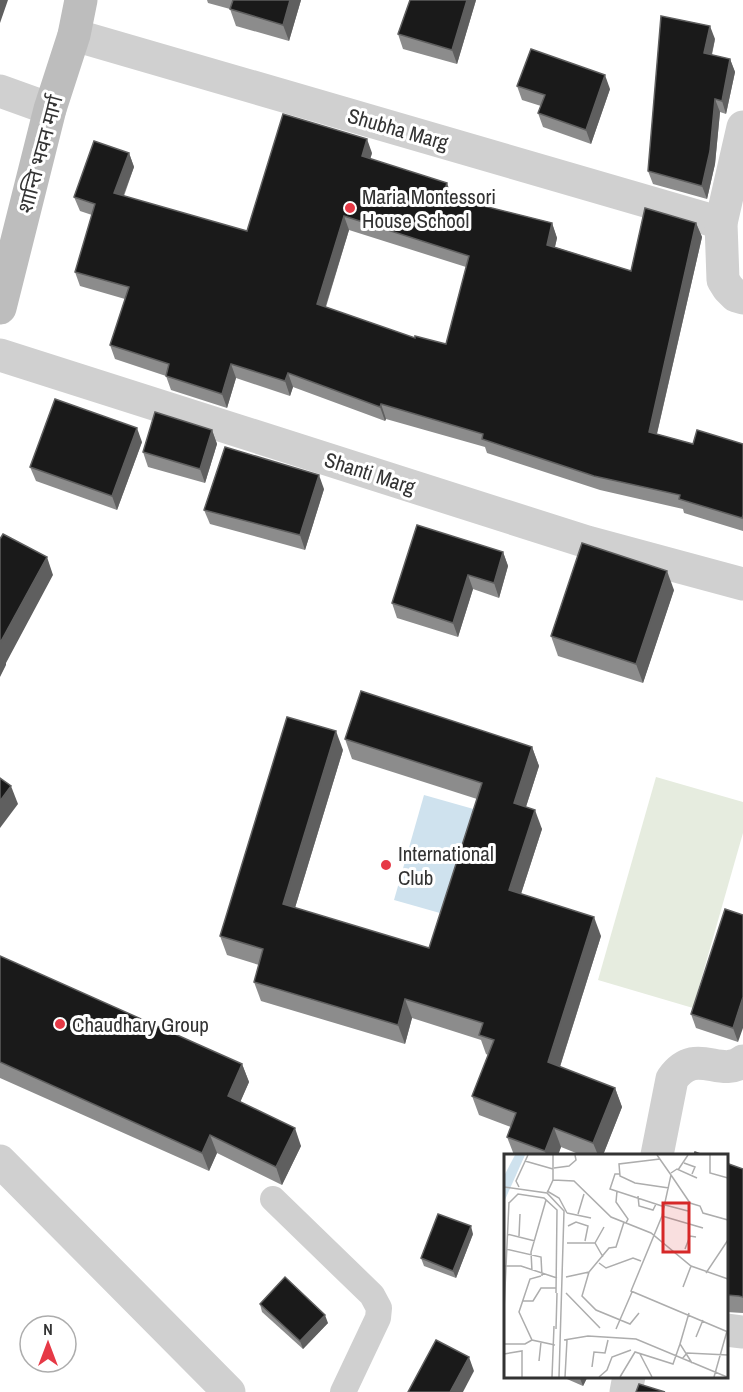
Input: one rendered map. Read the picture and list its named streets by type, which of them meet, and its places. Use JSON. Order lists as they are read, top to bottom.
{
  "streets": {
    "main road": ["शान्ति भवन मार्ग"],
    "street": ["Shubha Marg", "Shanti Marg"]
  },
  "crossings": [
    ["Shubha Marg", "शान्ति भवन मार्ग"]
  ],
  "places": ["Maria Montessori House School", "International Club", "Chaudhary Group"],
  "north": "top"
}
